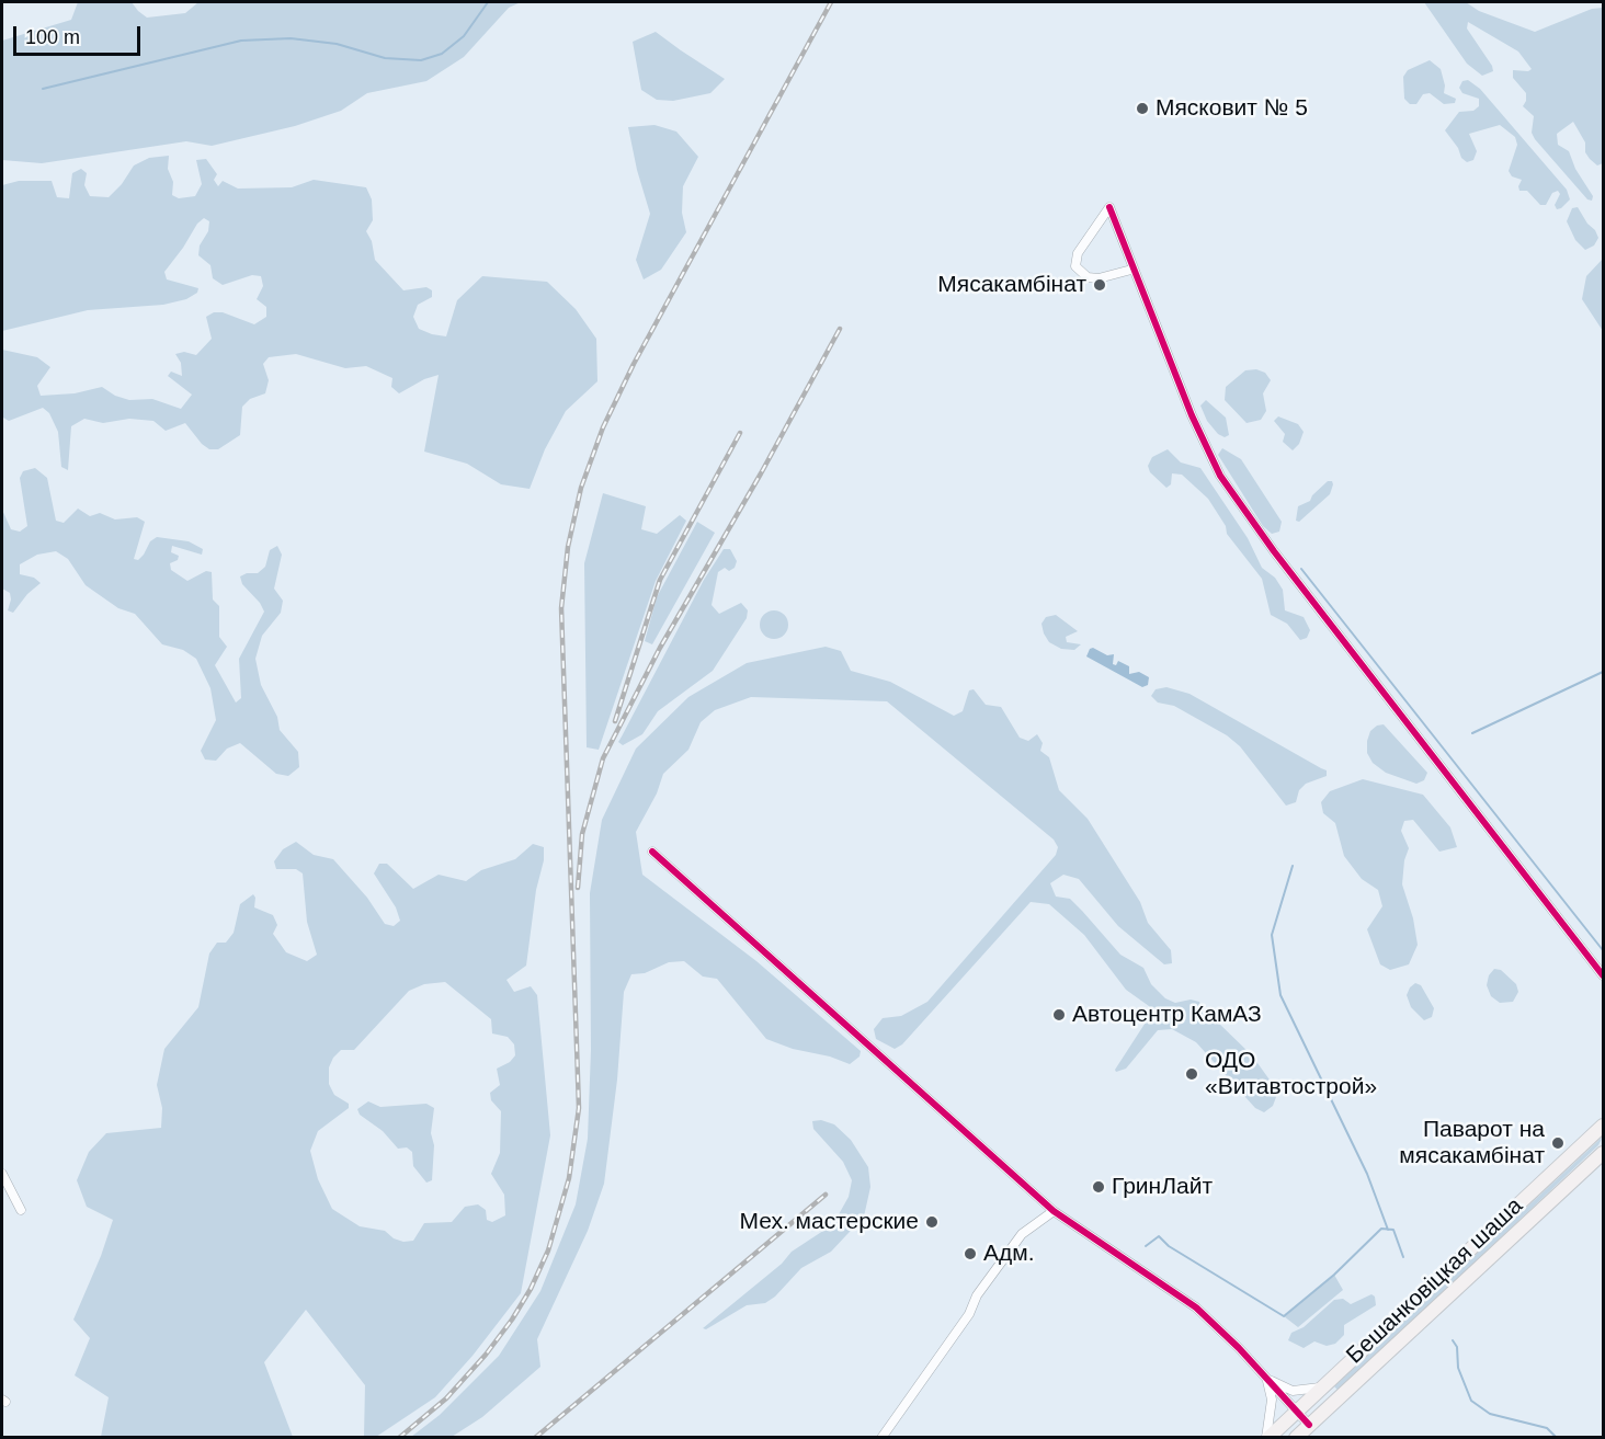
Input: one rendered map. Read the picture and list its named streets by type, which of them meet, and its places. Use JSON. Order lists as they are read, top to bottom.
{
  "streets": {
    "main road": ["Бешанковіцкая шаша"]
  },
  "places": [
    "Мясковит № 5",
    "Мясакамбінат",
    "Автоцентр КамАЗ",
    "ОДО «Витавтострой»",
    "Паварот на мясакамбінат",
    "ГринЛайт",
    "Мех. мастерские",
    "Адм."
  ],
  "scale_bar": "100 m"
}
